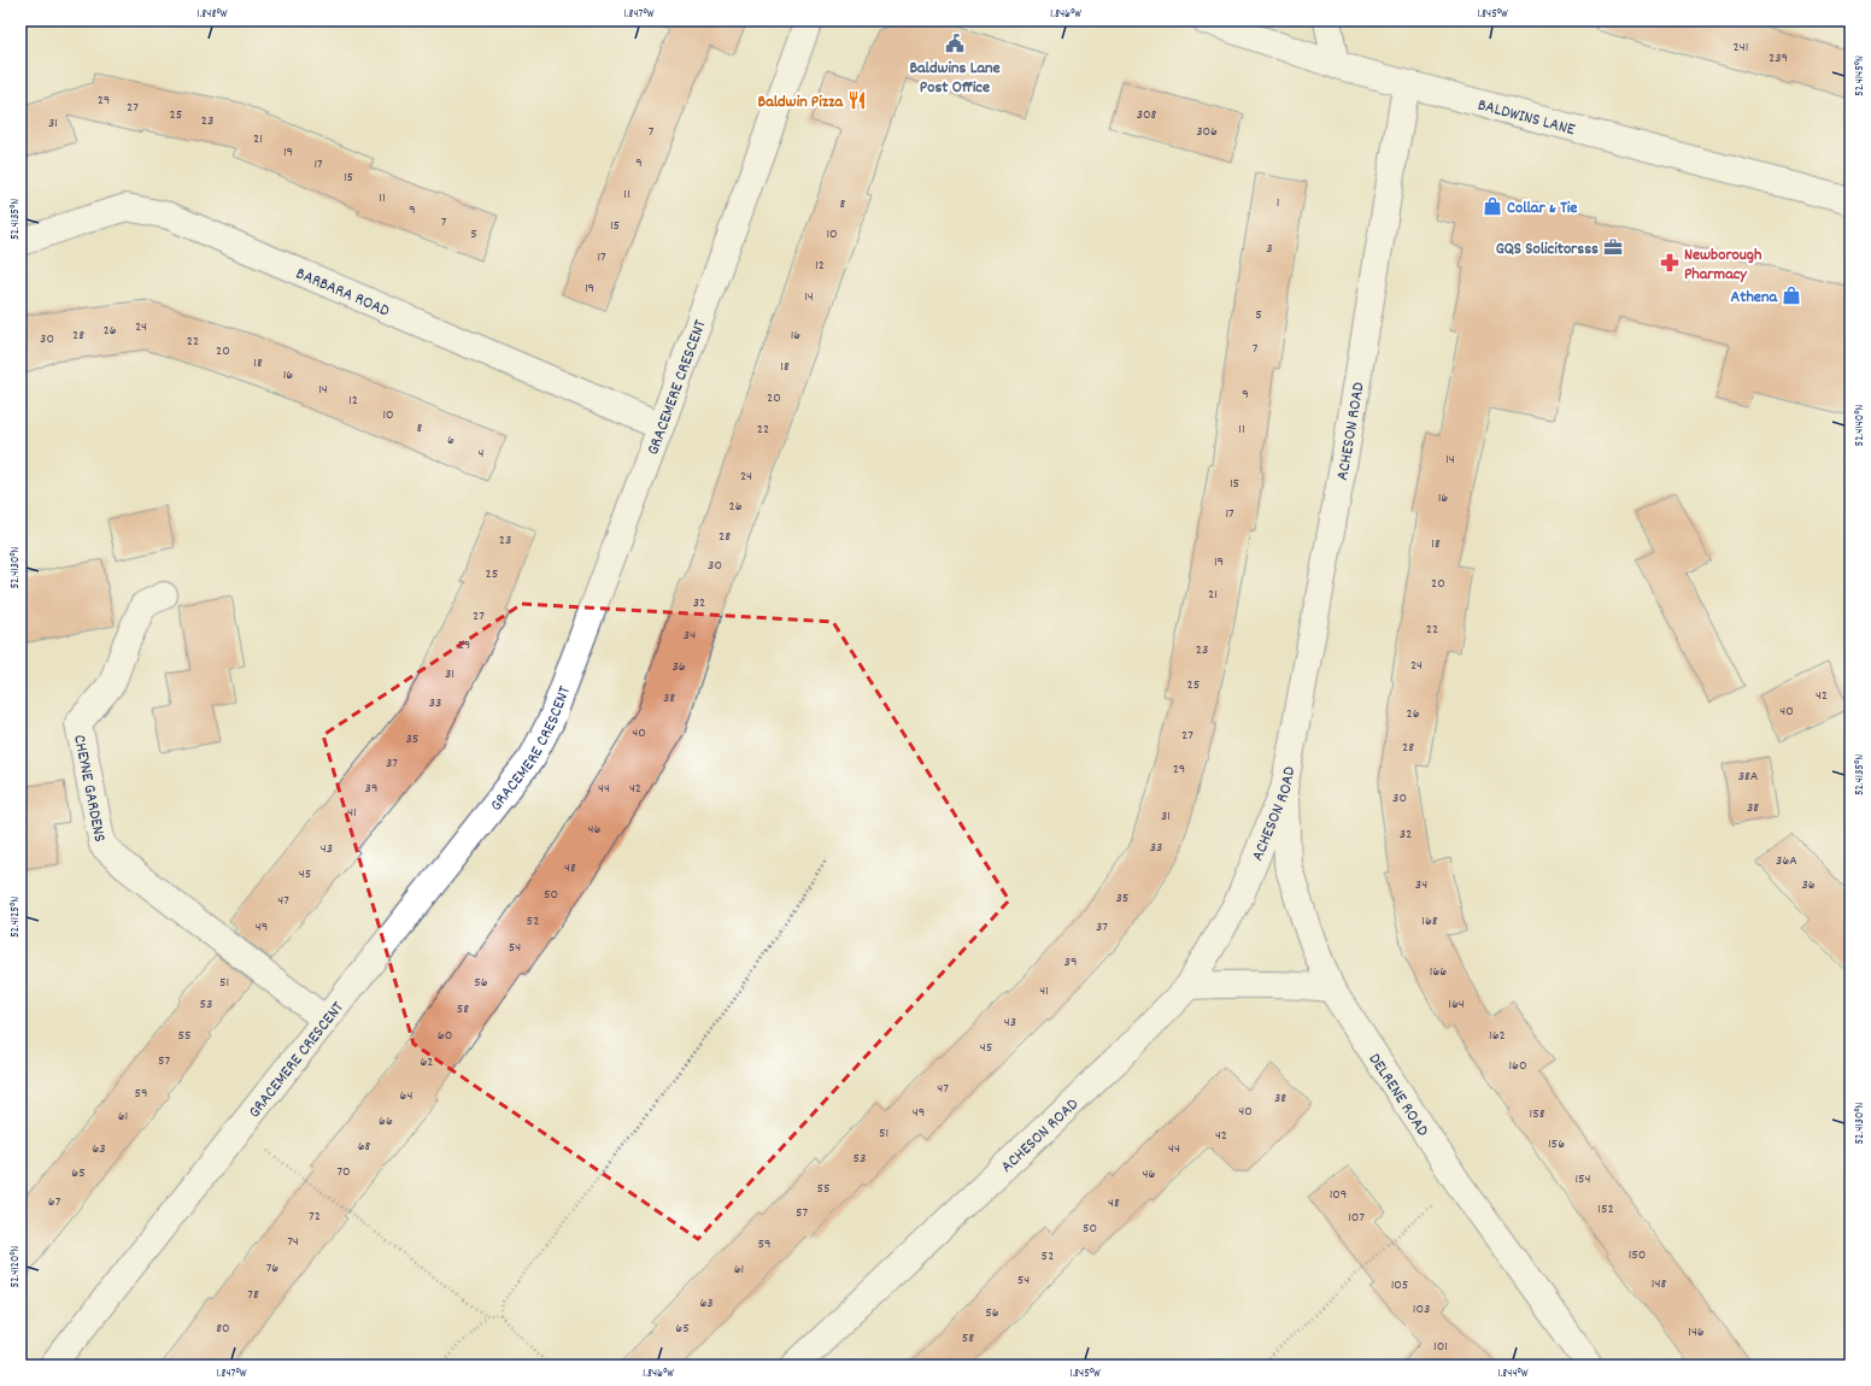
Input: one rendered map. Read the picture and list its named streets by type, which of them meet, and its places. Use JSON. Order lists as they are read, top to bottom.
{
  "streets": {
    "street": [
      "BALDWINS LANE",
      "BARBARA ROAD",
      "GRACEMERE CRESCENT",
      "ACHESON ROAD",
      "CHEYNE GARDENS",
      "DELRENE ROAD"
    ]
  },
  "crossings": [
    ["BALDWINS LANE", "ACHESON ROAD"],
    ["BARBARA ROAD", "GRACEMERE CRESCENT"],
    ["GRACEMERE CRESCENT", "CHEYNE GARDENS"],
    ["ACHESON ROAD", "DELRENE ROAD"]
  ],
  "places": {
    "public building": ["Baldwins Lane Post Office"],
    "restaurant": ["Baldwin Pizza"],
    "shop": ["Collar & Tie", "Athena"],
    "office": ["GQS Solicitorsss"],
    "pharmacy": ["Newborough Pharmacy"]
  },
  "house_numbers": [
    "241",
    "239",
    "29",
    "27",
    "25",
    "308",
    "23",
    "31",
    "7",
    "306",
    "21",
    "19",
    "9",
    "17",
    "15",
    "11",
    "11",
    "1",
    "8",
    "9",
    "7",
    "15",
    "5",
    "10",
    "3",
    "17",
    "12",
    "19",
    "14",
    "5",
    "24",
    "26",
    "28",
    "16",
    "30",
    "22",
    "7",
    "20",
    "18",
    "18",
    "16",
    "14",
    "9",
    "20",
    "12",
    "10",
    "8",
    "22",
    "11",
    "6",
    "4",
    "14",
    "24",
    "15",
    "16",
    "26",
    "17",
    "28",
    "23",
    "18",
    "19",
    "30",
    "25",
    "20",
    "21",
    "32",
    "27",
    "22",
    "34",
    "29",
    "23",
    "24",
    "36",
    "31",
    "25",
    "42",
    "38",
    "33",
    "40",
    "26",
    "40",
    "27",
    "35",
    "28",
    "37",
    "29",
    "38A",
    "39",
    "44",
    "42",
    "30",
    "38",
    "41",
    "31",
    "46",
    "32",
    "33",
    "43",
    "36A",
    "48",
    "45",
    "34",
    "36",
    "50",
    "35",
    "47",
    "52",
    "168",
    "49",
    "37",
    "54",
    "39",
    "166",
    "51",
    "56",
    "41",
    "53",
    "164",
    "58",
    "43",
    "55",
    "60",
    "162",
    "45",
    "57",
    "62",
    "160",
    "47",
    "59",
    "64",
    "38",
    "40",
    "49",
    "158",
    "61",
    "66",
    "51",
    "42",
    "156",
    "68",
    "63",
    "44",
    "53",
    "70",
    "65",
    "46",
    "154",
    "55",
    "109",
    "67",
    "48",
    "152",
    "57",
    "72",
    "107",
    "50",
    "74",
    "59",
    "150",
    "52",
    "76",
    "61",
    "54",
    "148",
    "105",
    "78",
    "63",
    "103",
    "56",
    "80",
    "65",
    "146",
    "58",
    "101"
  ],
  "coordinates": [
    "1.848°W",
    "1.847°W",
    "1.846°W",
    "1.845°W",
    "52.4145°N",
    "52.4135°N",
    "52.4140°N",
    "52.4130°N",
    "52.4125°N",
    "52.4120°N",
    "1.844°W"
  ]
}
